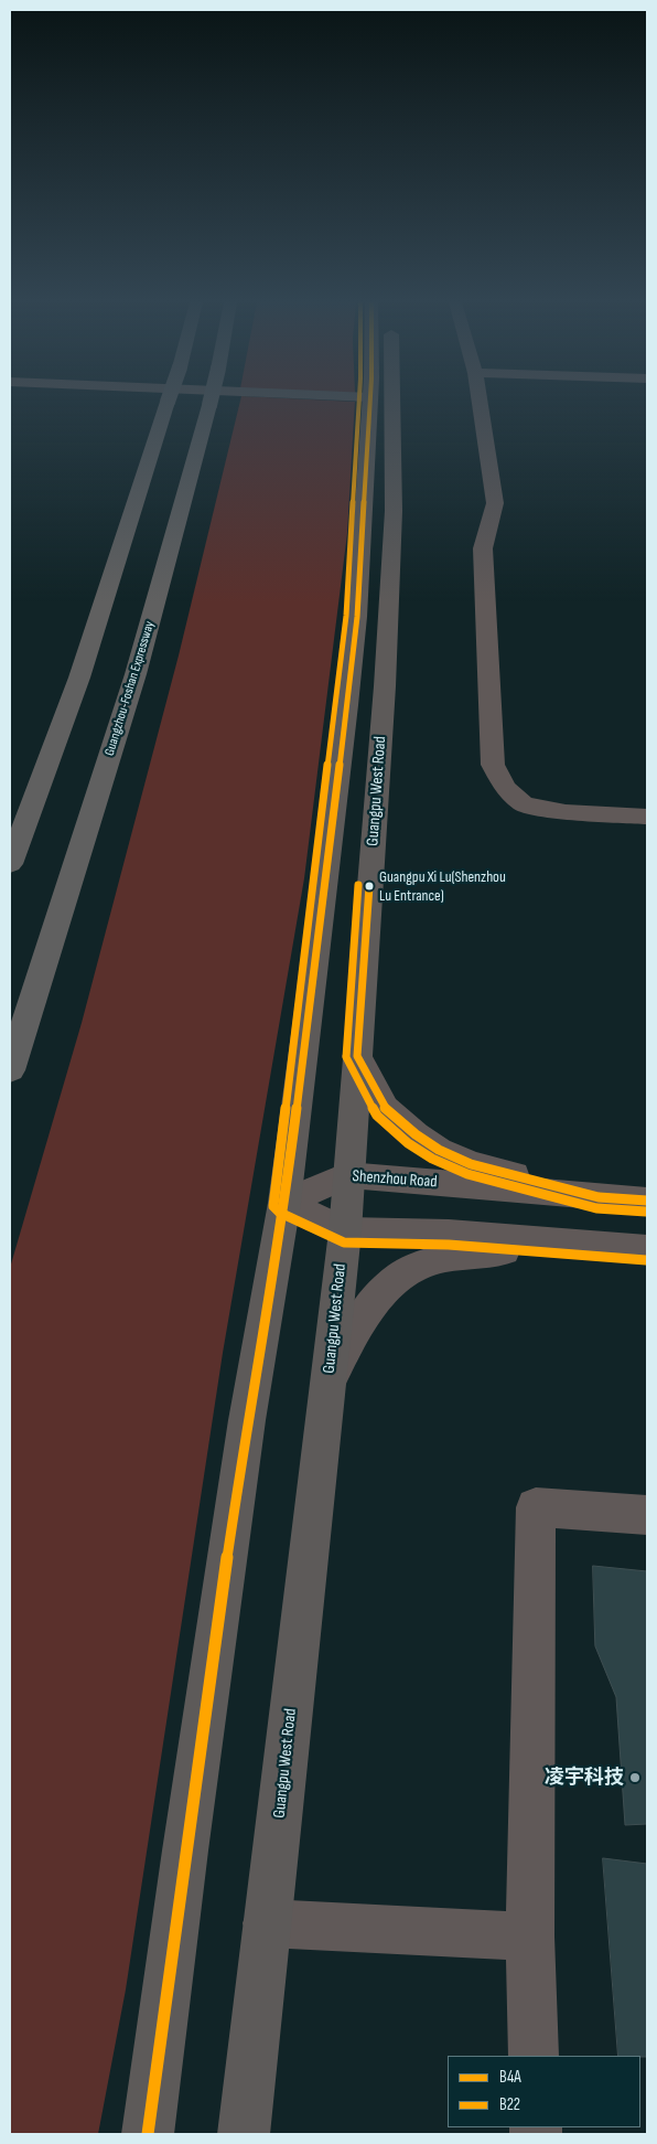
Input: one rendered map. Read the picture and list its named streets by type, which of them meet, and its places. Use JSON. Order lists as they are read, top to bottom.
{
  "streets": {
    "highway": ["Guangzhou-Foshan Expressway"],
    "main road": ["Guangpu West Road"],
    "street": ["Shenzhou Road"]
  },
  "crossings": [
    ["Guangpu West Road", "Shenzhou Road"]
  ],
  "places": ["Guangpu Xi Lu(Shenzhou Lu Entrance)", "凌宇科技"],
  "lines": ["transit line B4A", "transit line B22"],
  "legend": ["B4A", "B22"]
}
